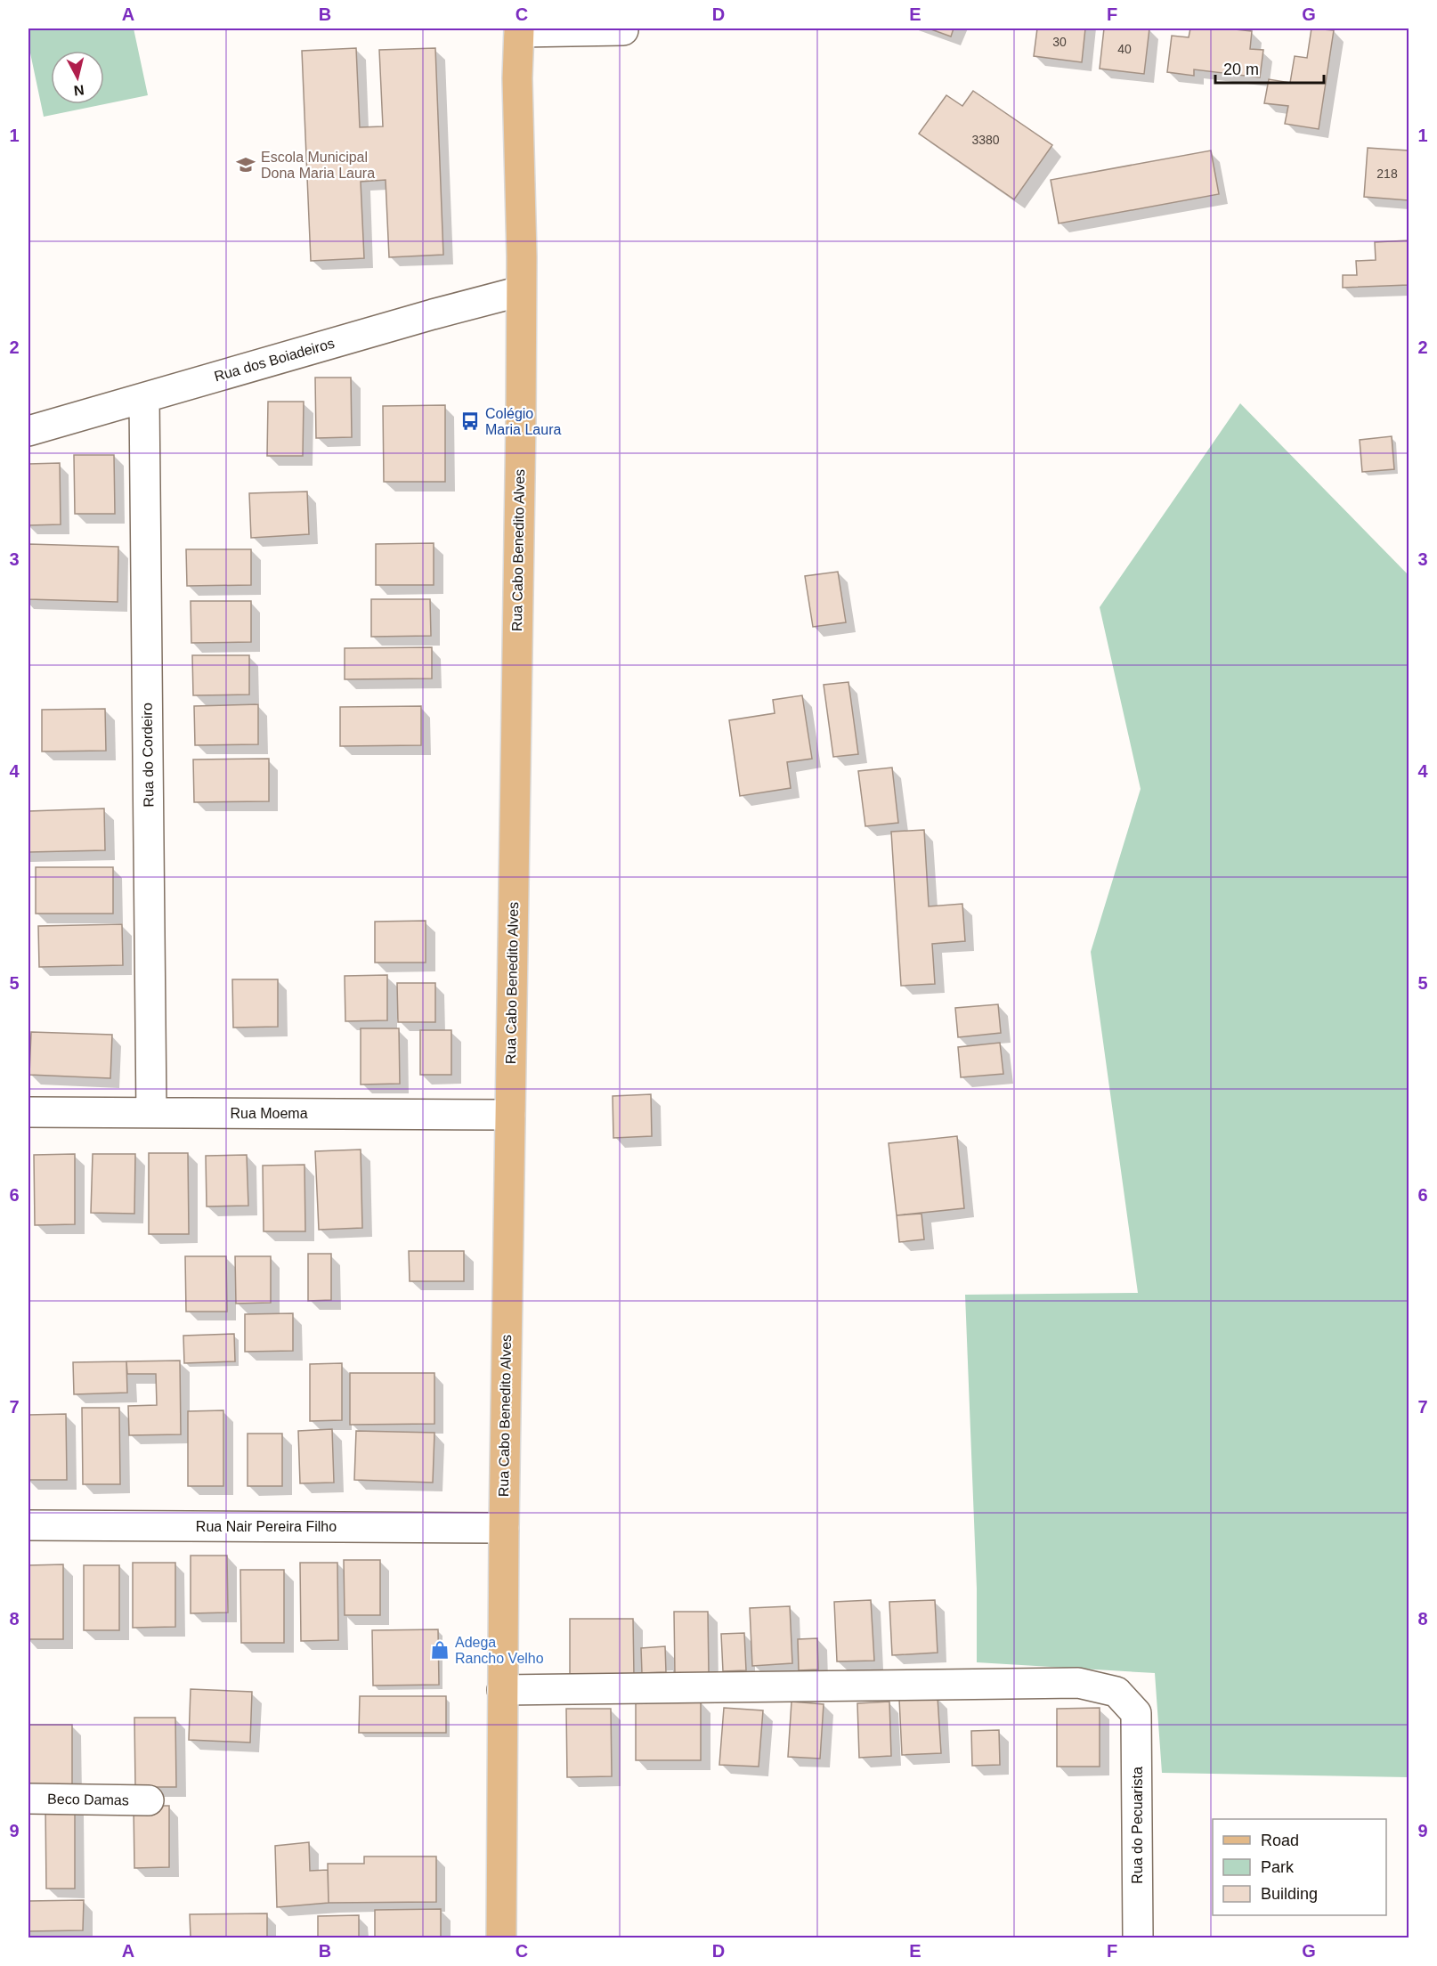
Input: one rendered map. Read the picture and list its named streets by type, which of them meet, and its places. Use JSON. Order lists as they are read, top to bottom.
{
  "streets": {
    "main road": ["Rua Cabo Benedito Alves"],
    "street": [
      "Rua dos Boiadeiros",
      "Rua do Cordeiro",
      "Rua Moema",
      "Rua Nair Pereira Filho",
      "Beco Damas",
      "Rua do Pecuarista"
    ]
  },
  "crossings": [
    ["Rua dos Boiadeiros", "Rua Cabo Benedito Alves"],
    ["Rua dos Boiadeiros", "Rua do Cordeiro"],
    ["Rua Cabo Benedito Alves", "Rua Moema"],
    ["Rua Cabo Benedito Alves", "Rua Nair Pereira Filho"],
    ["Rua Cabo Benedito Alves", "Rua do Pecuarista"],
    ["Rua do Cordeiro", "Rua Moema"]
  ],
  "places": {
    "school or university": ["Escola Municipal Dona Maria Laura"],
    "bus stop": ["Colégio Maria Laura"],
    "shop": ["Adega Rancho Velho"]
  },
  "house_numbers": [
    "30",
    "40",
    "3380",
    "218"
  ],
  "legend": ["Road", "Park", "Building"],
  "scale_bar": "20 m",
  "north": "bottom",
  "grid": {
    "columns": [
      "A",
      "B",
      "C",
      "D",
      "E",
      "F",
      "G"
    ],
    "rows": [
      "1",
      "2",
      "3",
      "4",
      "5",
      "6",
      "7",
      "8",
      "9"
    ]
  }
}
